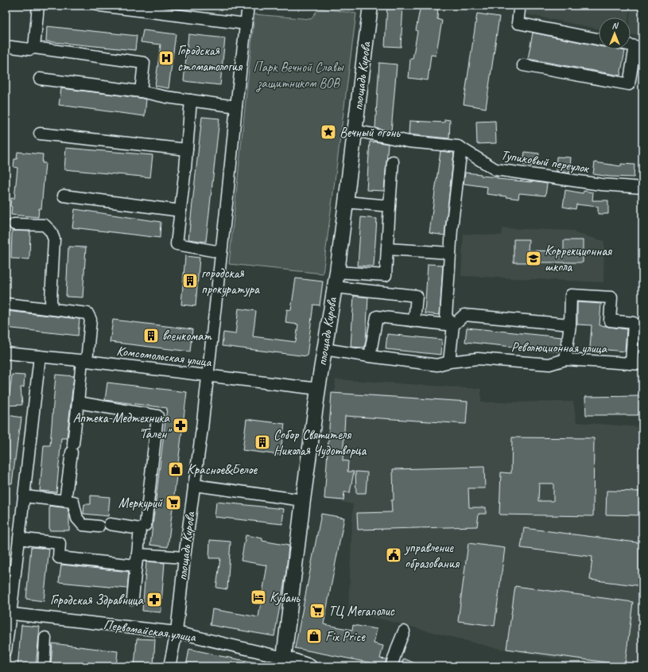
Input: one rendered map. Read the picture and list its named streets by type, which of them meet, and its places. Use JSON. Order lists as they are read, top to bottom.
{
  "streets": {
    "main road": ["площадь Кирова", "Первомайская улица"],
    "street": ["Тупиковый переулок", "Революционная улица", "Комсомольская улица"]
  },
  "crossings": [
    ["площадь Кирова", "Тупиковый переулок"],
    ["площадь Кирова", "Революционная улица"],
    ["площадь Кирова", "Комсомольская улица"],
    ["площадь Кирова", "Первомайская улица"]
  ],
  "parks": ["Парк Вечной Славы защитником ВОВ"],
  "places": {
    "hospital": ["Городская стоматология"],
    "place": ["Вечный огонь"],
    "school or university": ["Коррекционная школа"],
    "building": ["городская прокуратура", "военкомат", "Собор Святителя Николая Чудотворца"],
    "pharmacy": ["Аптека-Медтехника \"Гален\"", "Городская Здравница"],
    "shop": ["Красное&Белое", "Fix Price"],
    "supermarket": ["Меркурий", "ТЦ Мегаполис"],
    "public building": ["управление образования"],
    "hotel": ["Кубань"]
  },
  "north": "top"
}
